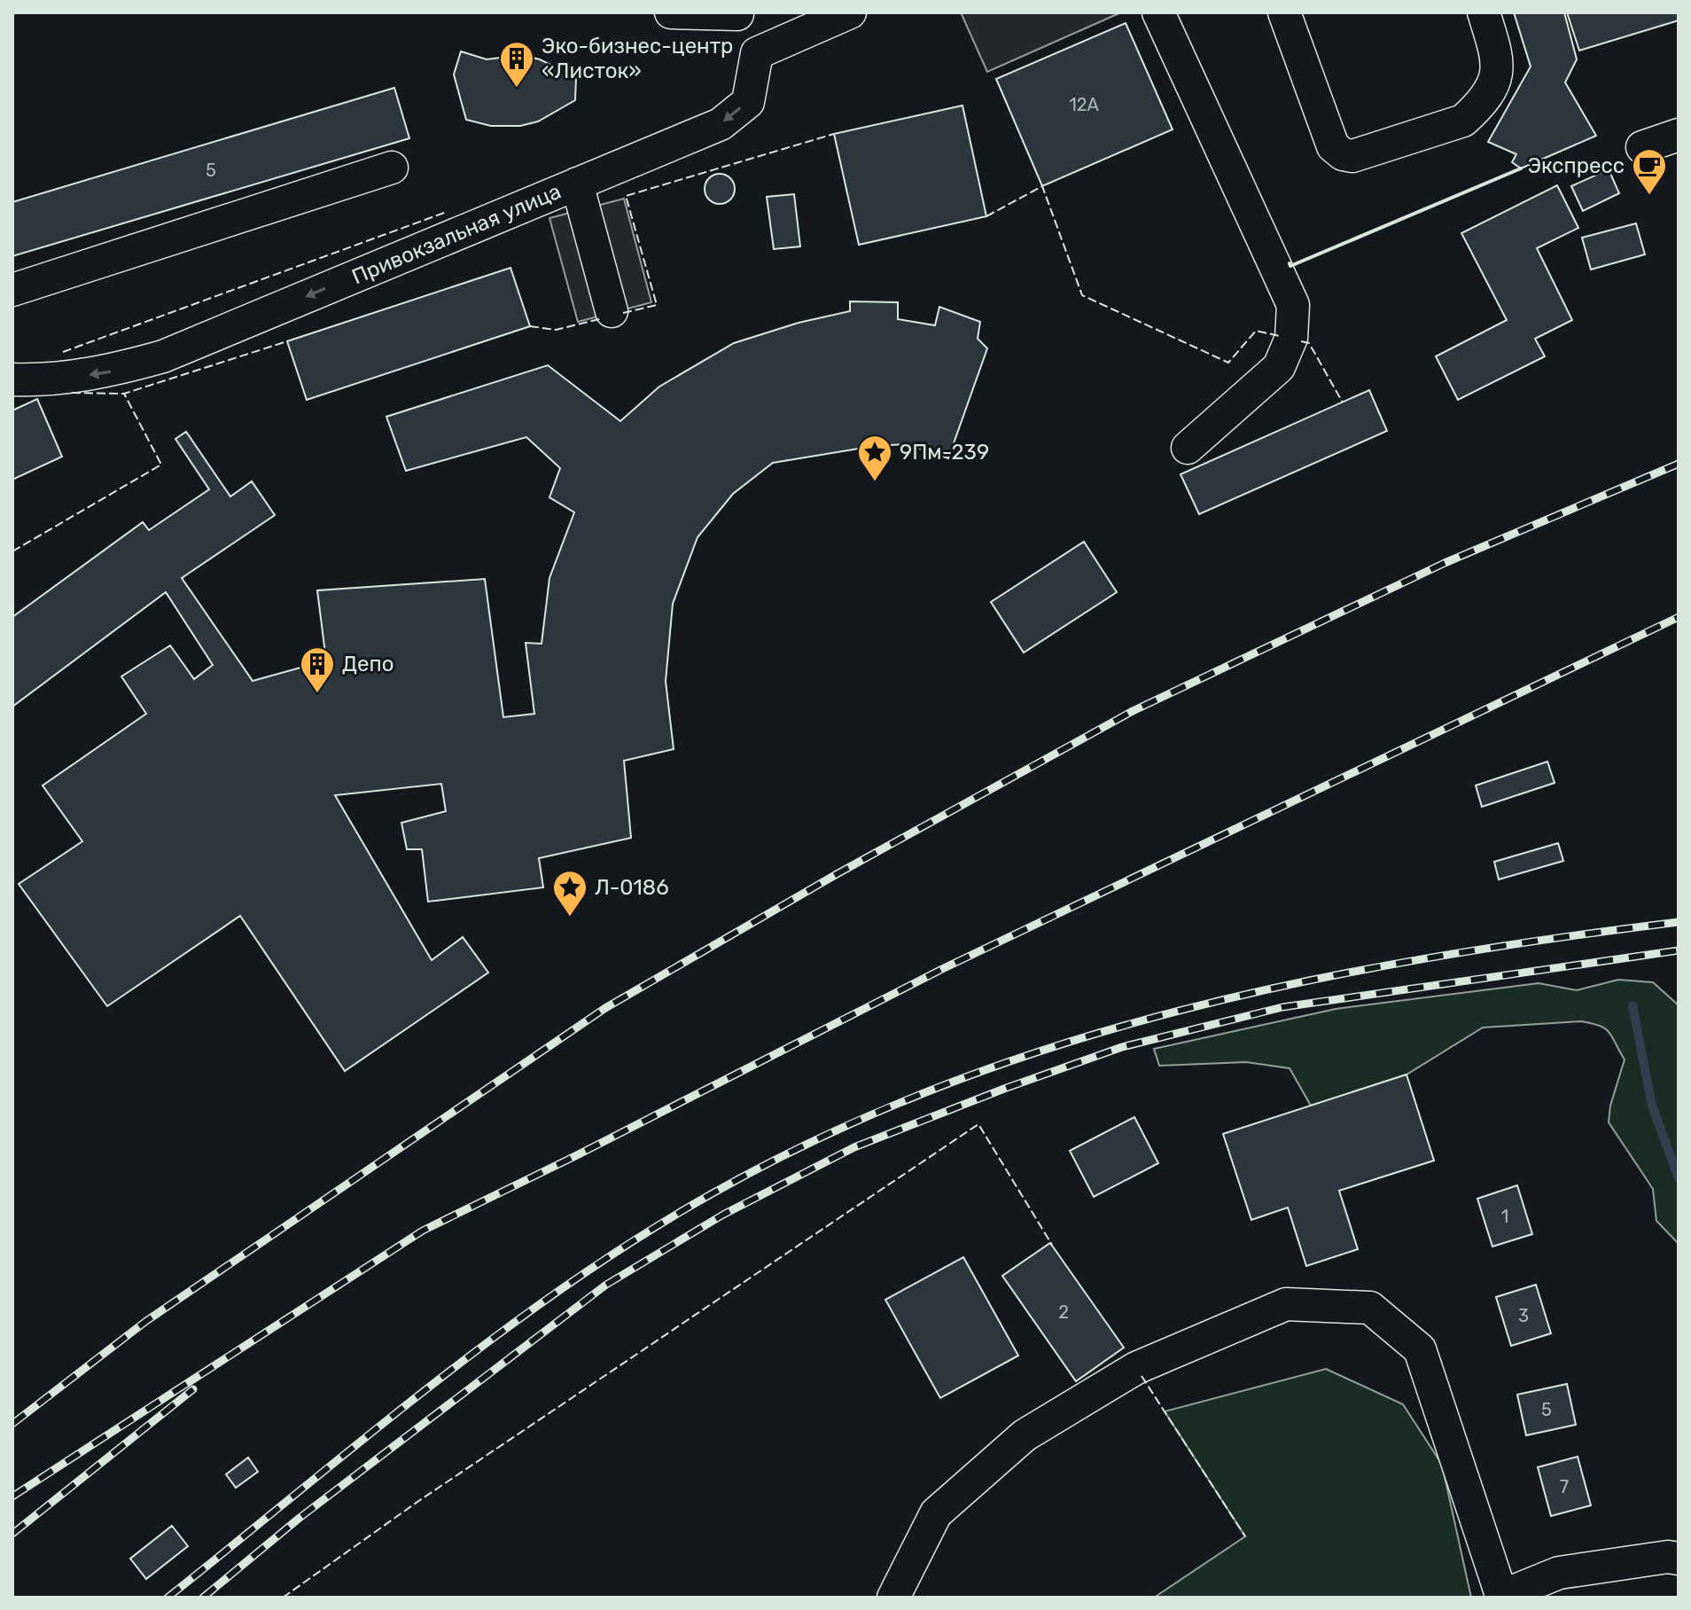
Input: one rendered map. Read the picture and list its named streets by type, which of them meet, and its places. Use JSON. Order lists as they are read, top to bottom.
{
  "streets": {
    "street": ["Привокзальная улица"]
  },
  "places": {
    "building": ["Эко-бизнес-центр «Листок»", "Депо"],
    "cafe": ["Экспресс"],
    "place": ["9Пм-239", "Л-0186"]
  },
  "house_numbers": [
    "12А",
    "5",
    "1",
    "2",
    "3",
    "5",
    "7"
  ]
}
